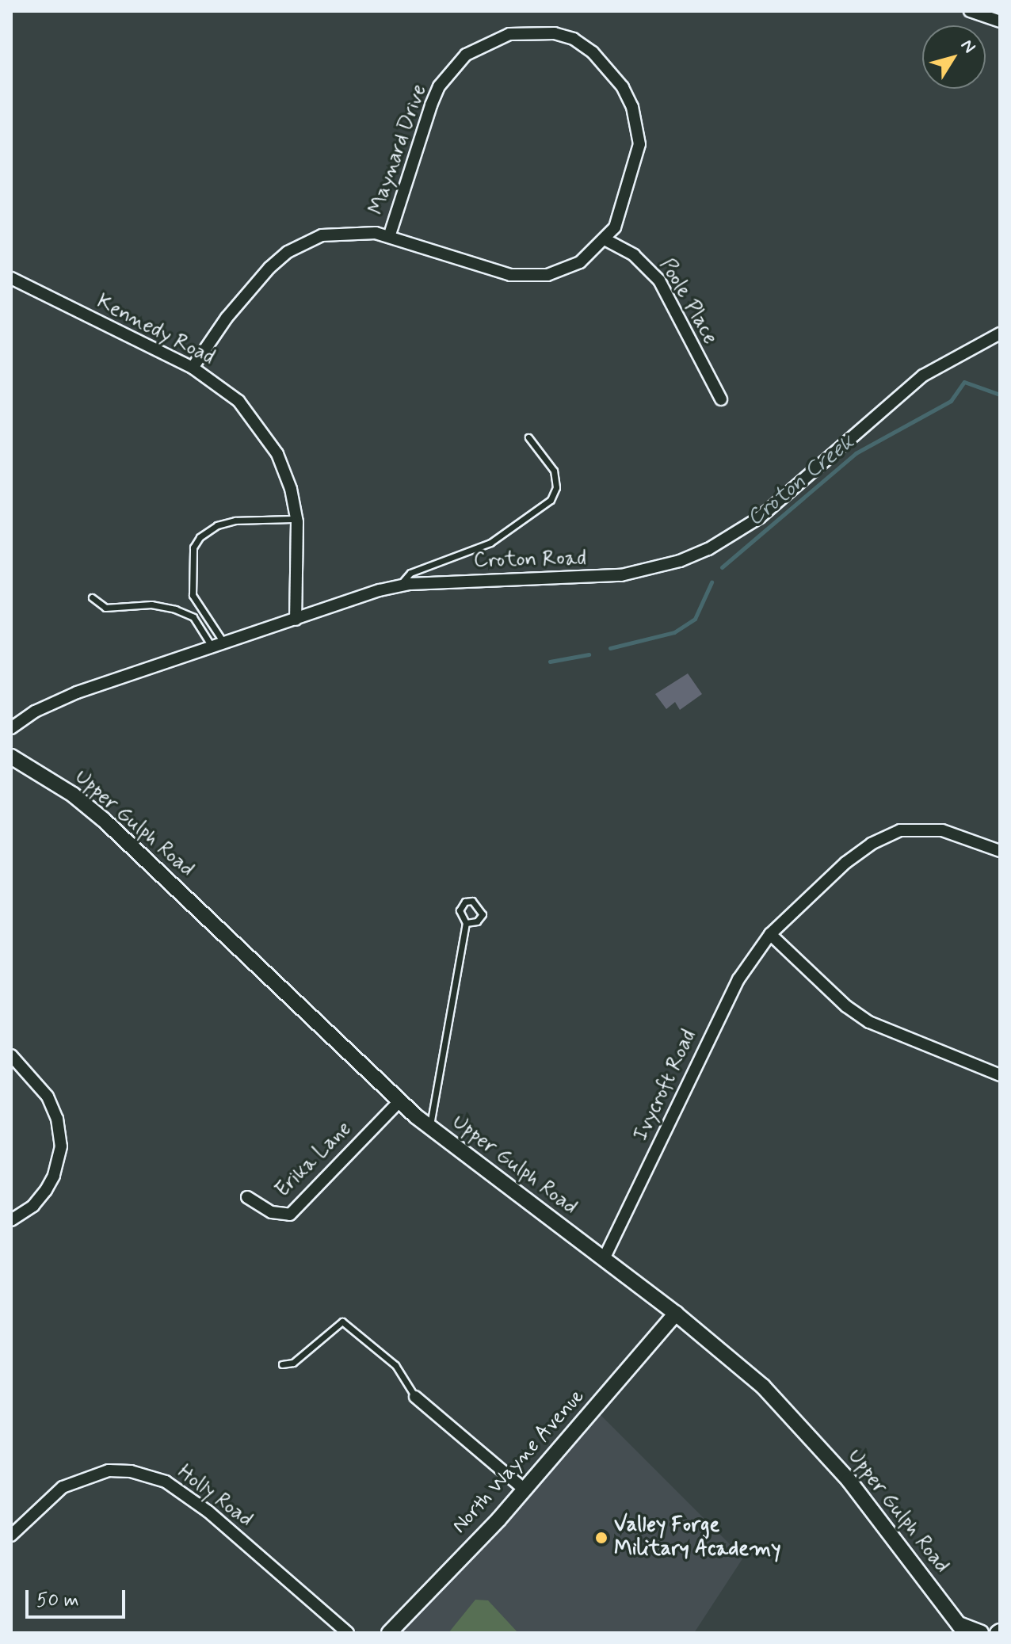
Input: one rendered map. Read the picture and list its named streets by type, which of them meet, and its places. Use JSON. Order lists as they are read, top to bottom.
{
  "streets": {
    "street": [
      "Maynard Drive",
      "Poole Place",
      "Kennedy Road",
      "Croton Road",
      "Upper Gulph Road",
      "Ivycroft Road",
      "Erika Lane",
      "North Wayne Avenue",
      "Holly Road"
    ]
  },
  "crossings": [
    ["Maynard Drive", "Poole Place"],
    ["Maynard Drive", "Kennedy Road"],
    ["Kennedy Road", "Croton Road"],
    ["Upper Gulph Road", "Ivycroft Road"],
    ["Upper Gulph Road", "Erika Lane"],
    ["Upper Gulph Road", "North Wayne Avenue"]
  ],
  "water": ["Croton Creek"],
  "places": ["Valley Forge Military Academy"],
  "scale_bar": "50 m",
  "north": "top right"
}
